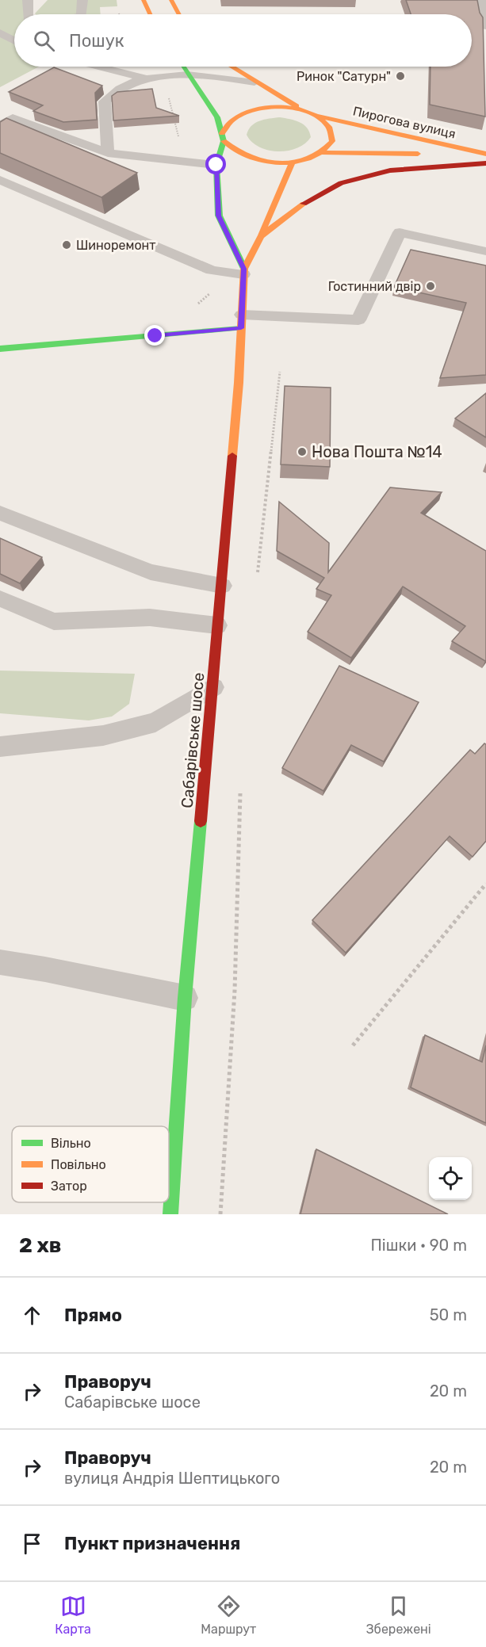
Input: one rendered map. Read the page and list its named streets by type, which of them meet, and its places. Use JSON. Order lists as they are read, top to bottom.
{
  "streets": {
    "street": ["Пирогова вулиця", "Сабарівське шосе"]
  },
  "places": [
    "Ринок \"Сатурн\"",
    "Шиноремонт",
    "Гостинний двір",
    "Нова Пошта №14"
  ],
  "legend": ["Вільно", "Повільно", "Затор"],
  "page": {
    "search": "Пошук",
    "heading": ["2 хв", "Пішки · 90 m"],
    "list": [
      ["Прямо", "50 m"],
      ["Праворуч", "Сабарівське шосе", "20 m"],
      ["Праворуч", "вулиця Андрія Шептицького", "20 m"],
      "Пункт призначення"
    ],
    "nav": ["Карта", "Маршрут", "Збережені"]
  }
}
